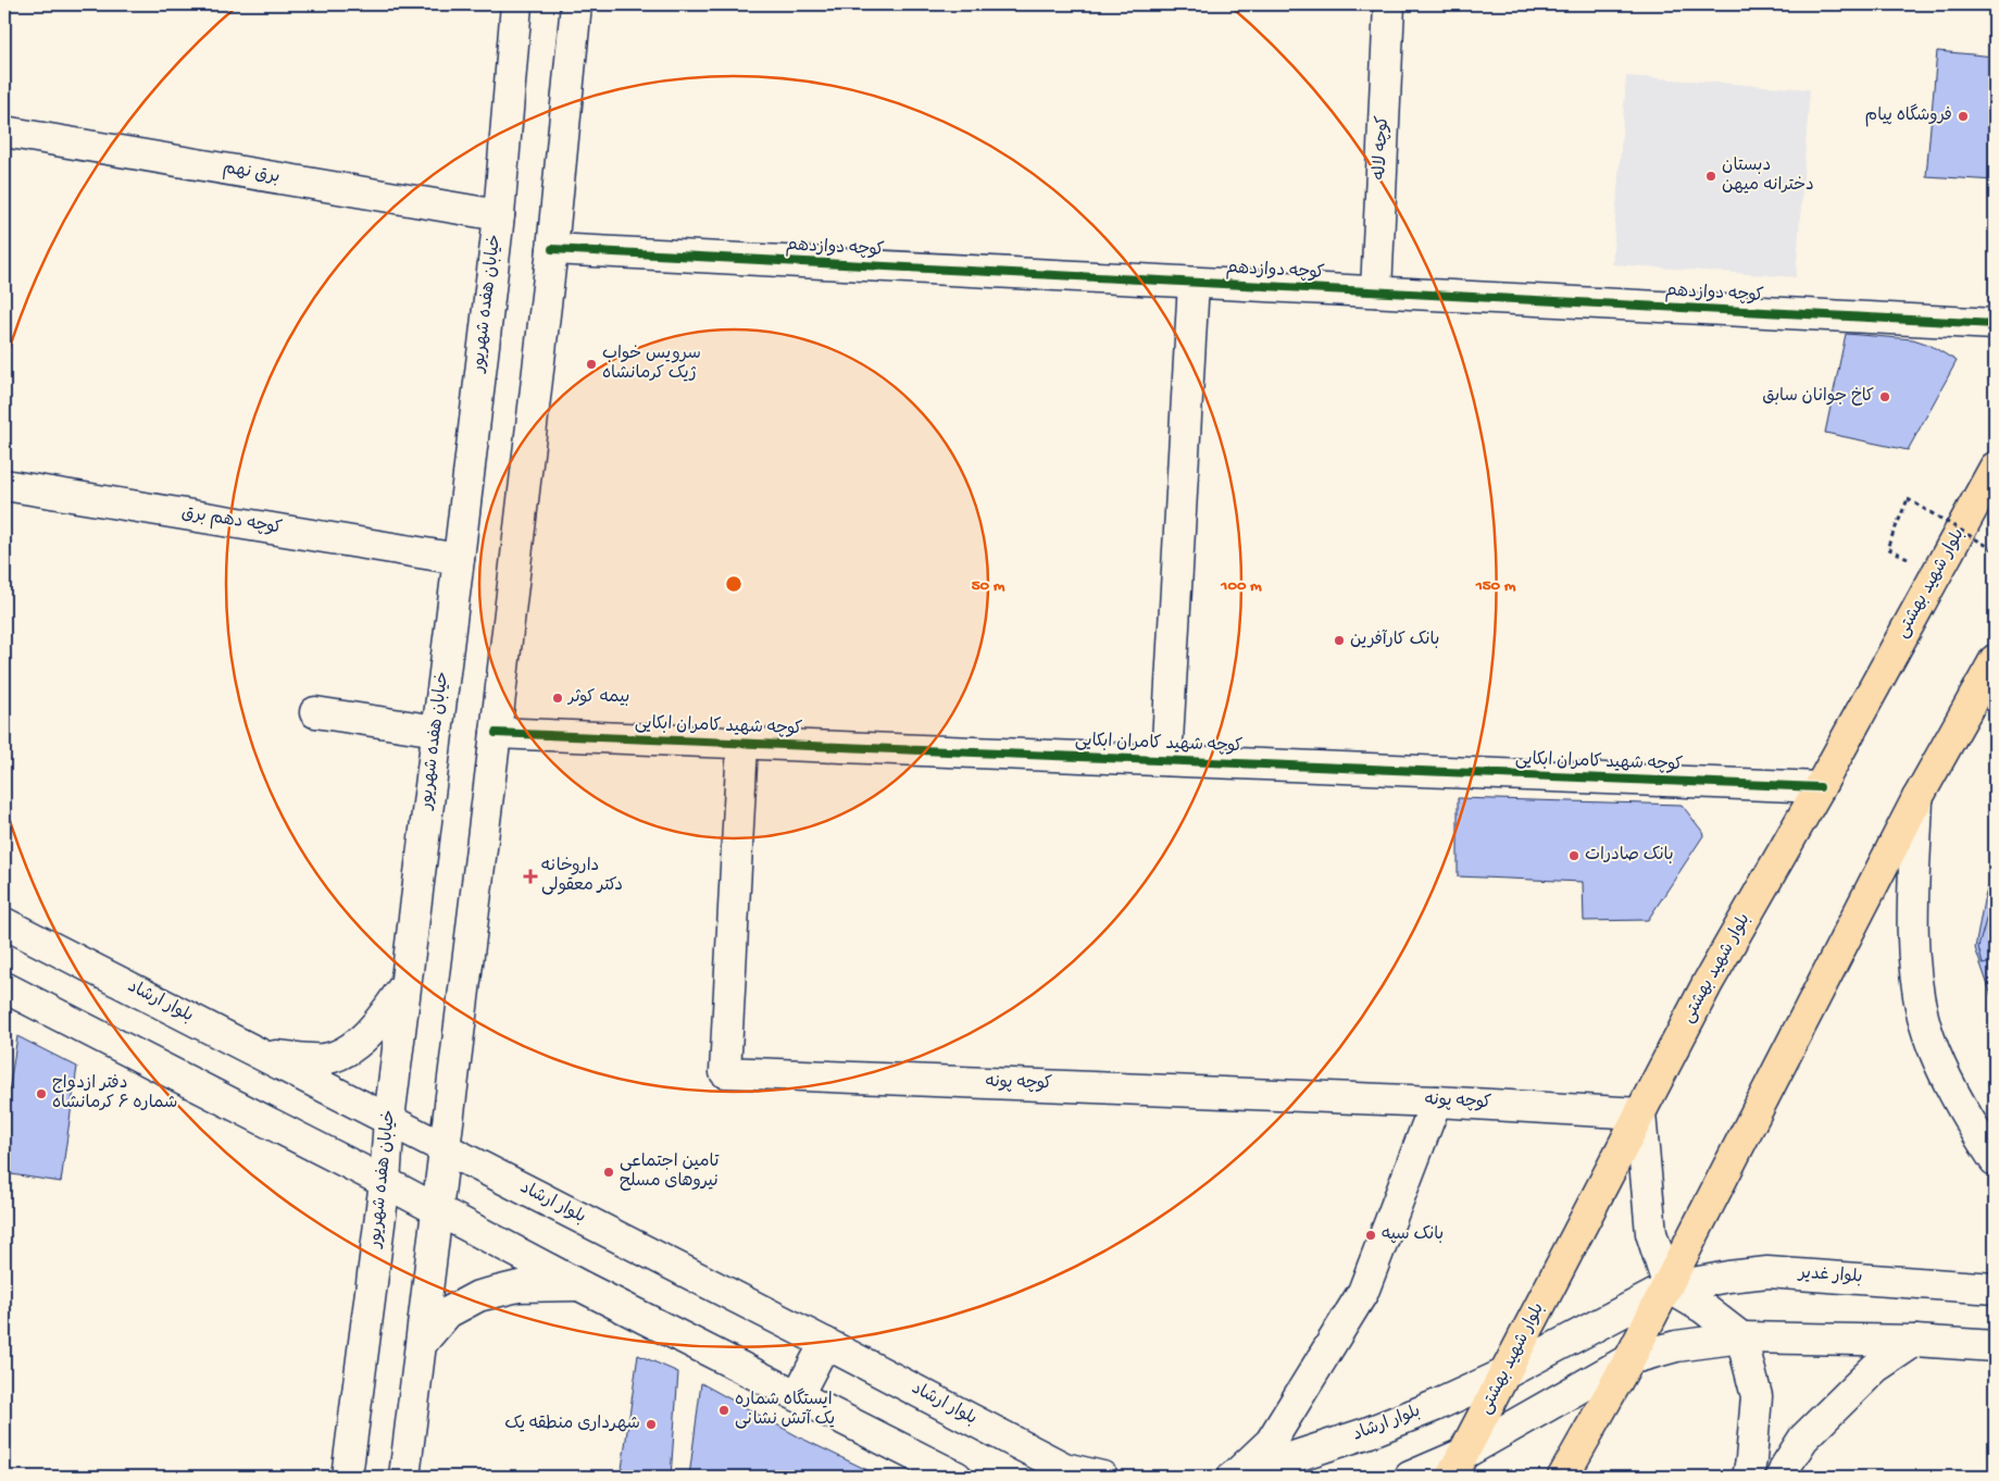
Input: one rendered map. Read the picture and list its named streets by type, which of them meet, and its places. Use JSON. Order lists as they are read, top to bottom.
{
  "streets": {
    "main road": [
      "کوچه لاله",
      "برق نهم",
      "کوچه دوازدهم",
      "خیابان هفده شهریور",
      "کوچه دهم برق",
      "بلوار شهید بهشتی",
      "کوچه شهید کامران ابکایی",
      "بلوار ارشاد",
      "کوچه پونه",
      "بلوار غدیر"
    ]
  },
  "crossings": [
    ["کوچه لاله", "کوچه دوازدهم"],
    ["برق نهم", "خیابان هفده شهریور"],
    ["خیابان هفده شهریور", "کوچه دهم برق"],
    ["خیابان هفده شهریور", "بلوار ارشاد"],
    ["بلوار شهید بهشتی", "کوچه شهید کامران ابکایی"],
    ["بلوار شهید بهشتی", "بلوار ارشاد"],
    ["بلوار شهید بهشتی", "کوچه پونه"],
    ["بلوار شهید بهشتی", "بلوار غدیر"],
    ["کوچه شهید کامران ابکایی", "کوچه پونه"],
    ["بلوار ارشاد", "بلوار غدیر"]
  ],
  "places": {
    "other": [
      "فروشگاه پیام",
      "دبستان دخترانه میهن",
      "سرویس خواب ژیک کرمانشاه",
      "کاخ جوانان سابق",
      "بانک کارآفرین",
      "بیمه کوثر",
      "بانک صادرات",
      "دفتر ازدواج شماره ۶ کرمانشاه",
      "تامین اجتماعی نیروهای مسلح",
      "بانک سپه",
      "ایستگاه شماره یک آتش نشانی",
      "شهرداری منطقه یک"
    ],
    "health": ["داروخانه دکتر معقولی"]
  },
  "rings": ["50 m", "100 m", "150 m"]
}
